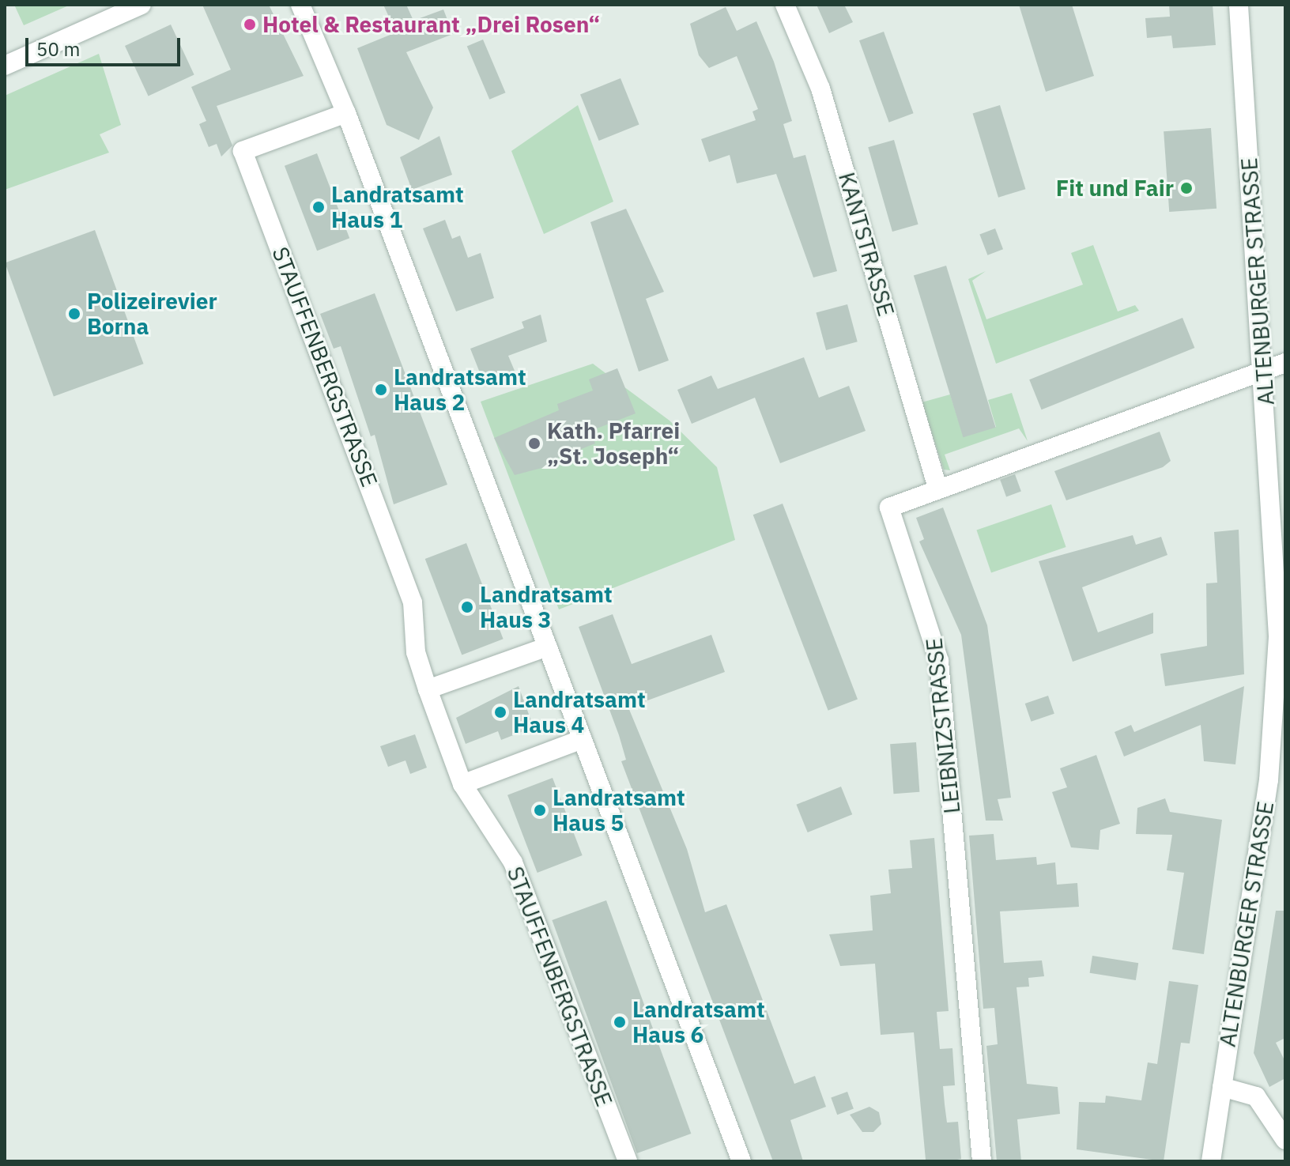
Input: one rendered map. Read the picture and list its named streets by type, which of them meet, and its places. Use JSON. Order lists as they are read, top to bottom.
{
  "streets": {
    "street": [
      "KANTSTRASSE",
      "ALTENBURGER STRASSE",
      "STAUFFENBERGSTRASSE",
      "LEIBNIZSTRASSE"
    ]
  },
  "crossings": [
    ["KANTSTRASSE", "LEIBNIZSTRASSE"],
    ["ALTENBURGER STRASSE", "LEIBNIZSTRASSE"]
  ],
  "places": [
    "Hotel & Restaurant „Drei Rosen“",
    "Fit und Fair",
    "Landratsamt Haus 1",
    "Polizeirevier Borna",
    "Landratsamt Haus 2",
    "Kath. Pfarrei „St. Joseph“",
    "Landratsamt Haus 3",
    "Landratsamt Haus 4",
    "Landratsamt Haus 5",
    "Landratsamt Haus 6"
  ],
  "scale_bar": "50 m"
}
